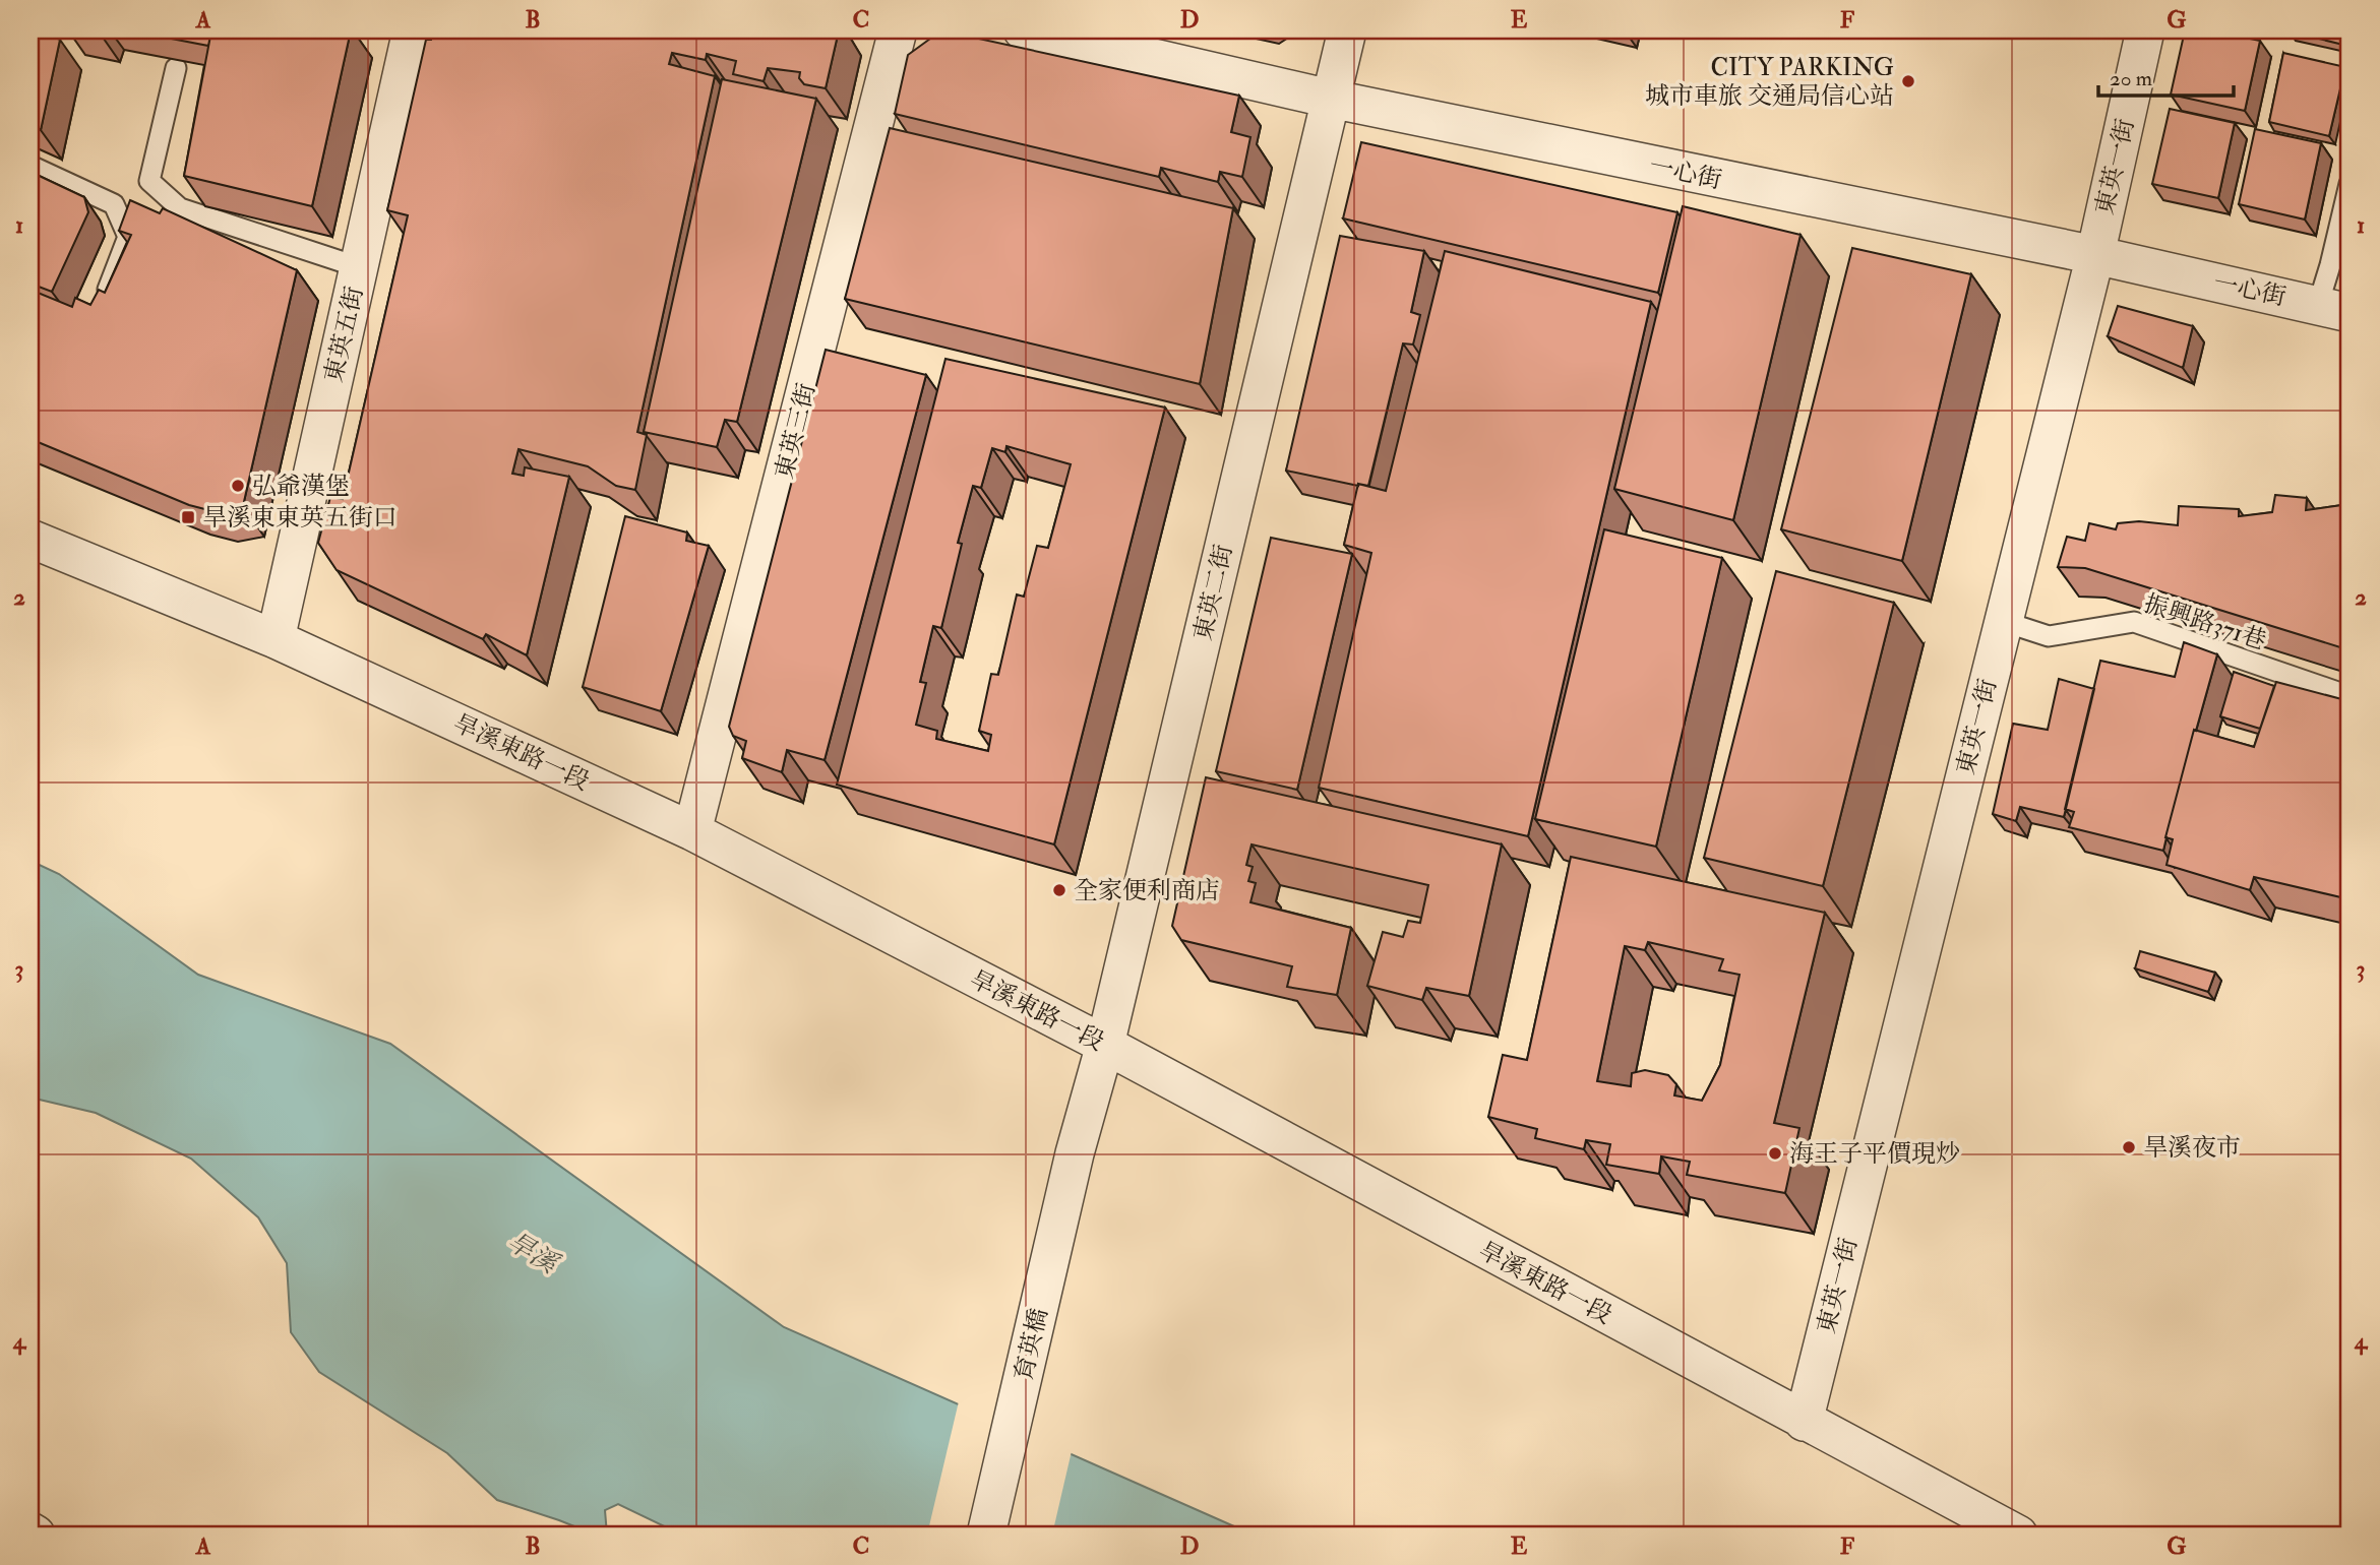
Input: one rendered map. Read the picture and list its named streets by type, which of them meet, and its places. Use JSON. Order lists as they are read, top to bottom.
{
  "streets": {
    "street": [
      "東英一街",
      "一心街",
      "東英五街",
      "東英三街",
      "東英二街",
      "旱溪東路一段",
      "育英橋"
    ],
    "lane": ["振興路371巷"]
  },
  "crossings": [
    ["東英一街", "一心街"],
    ["東英一街", "振興路371巷"],
    ["東英一街", "旱溪東路一段"],
    ["一心街", "東英二街"],
    ["東英五街", "旱溪東路一段"],
    ["東英三街", "旱溪東路一段"],
    ["東英二街", "旱溪東路一段"],
    ["東英二街", "育英橋"]
  ],
  "water": ["旱溪"],
  "places": {
    "other": [
      "CITY PARKING 城市車旅 交通局信心站",
      "弘爺漢堡",
      "全家便利商店",
      "旱溪夜市",
      "海王子平價現炒"
    ],
    "transit": ["旱溪東東英五街口"]
  },
  "scale_bar": "20 m",
  "grid": {
    "columns": [
      "A",
      "B",
      "C",
      "D",
      "E",
      "F",
      "G"
    ],
    "rows": [
      "1",
      "2",
      "3",
      "4"
    ]
  }
}
